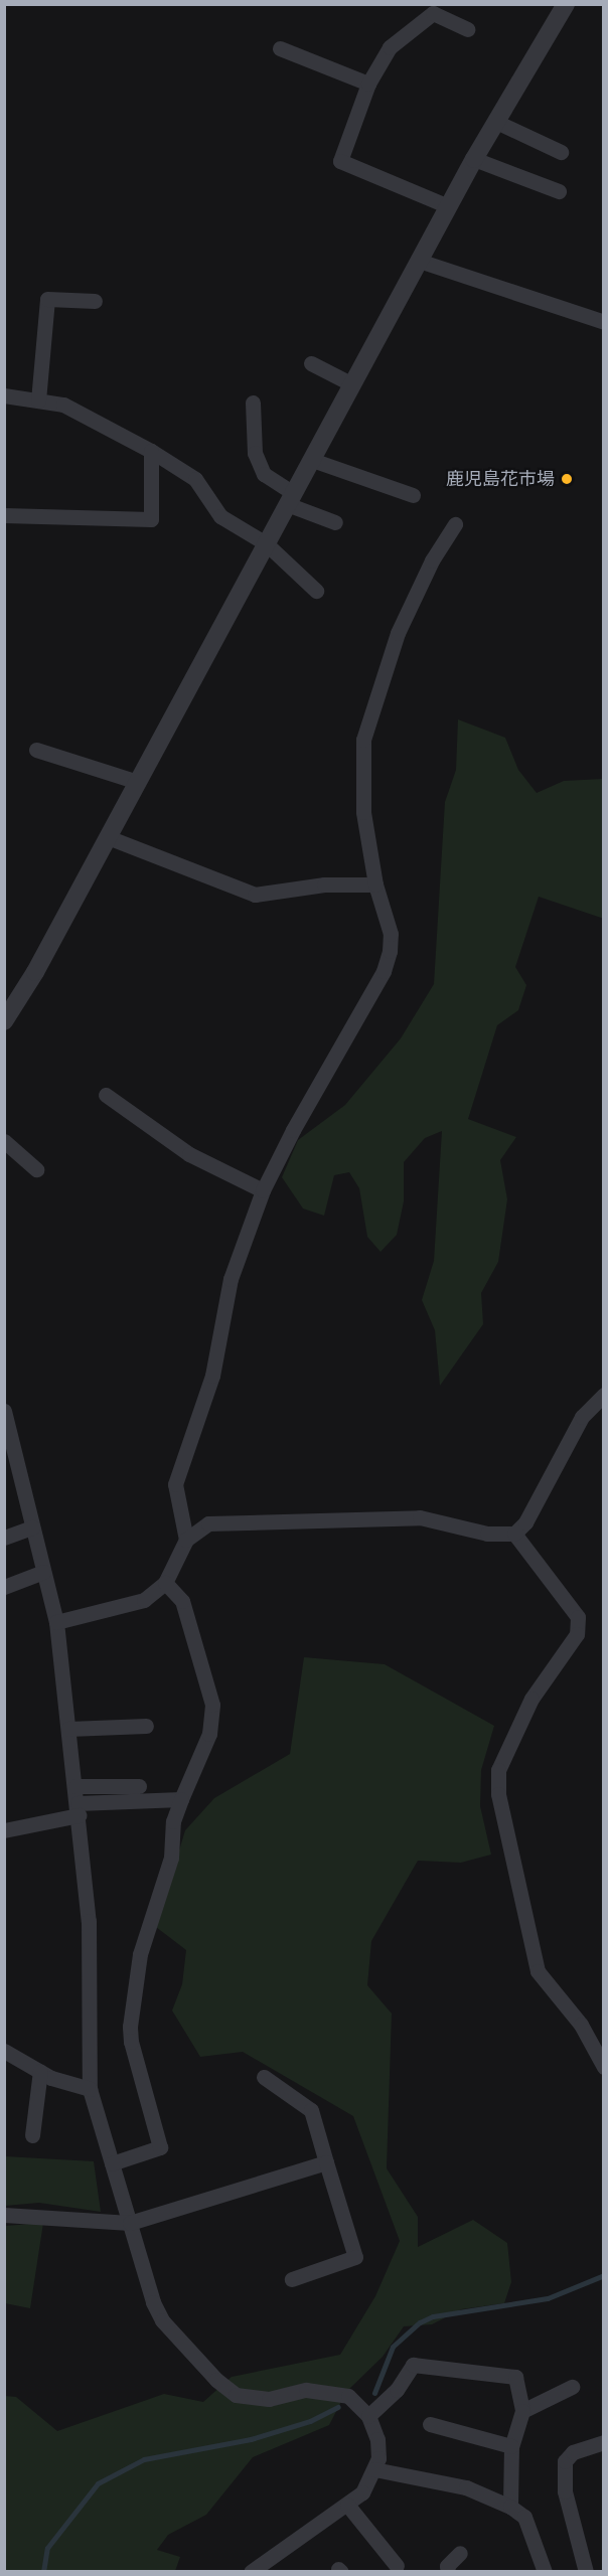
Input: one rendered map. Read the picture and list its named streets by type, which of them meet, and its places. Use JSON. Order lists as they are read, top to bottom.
{
  "places": ["鹿児島花市場"]
}
